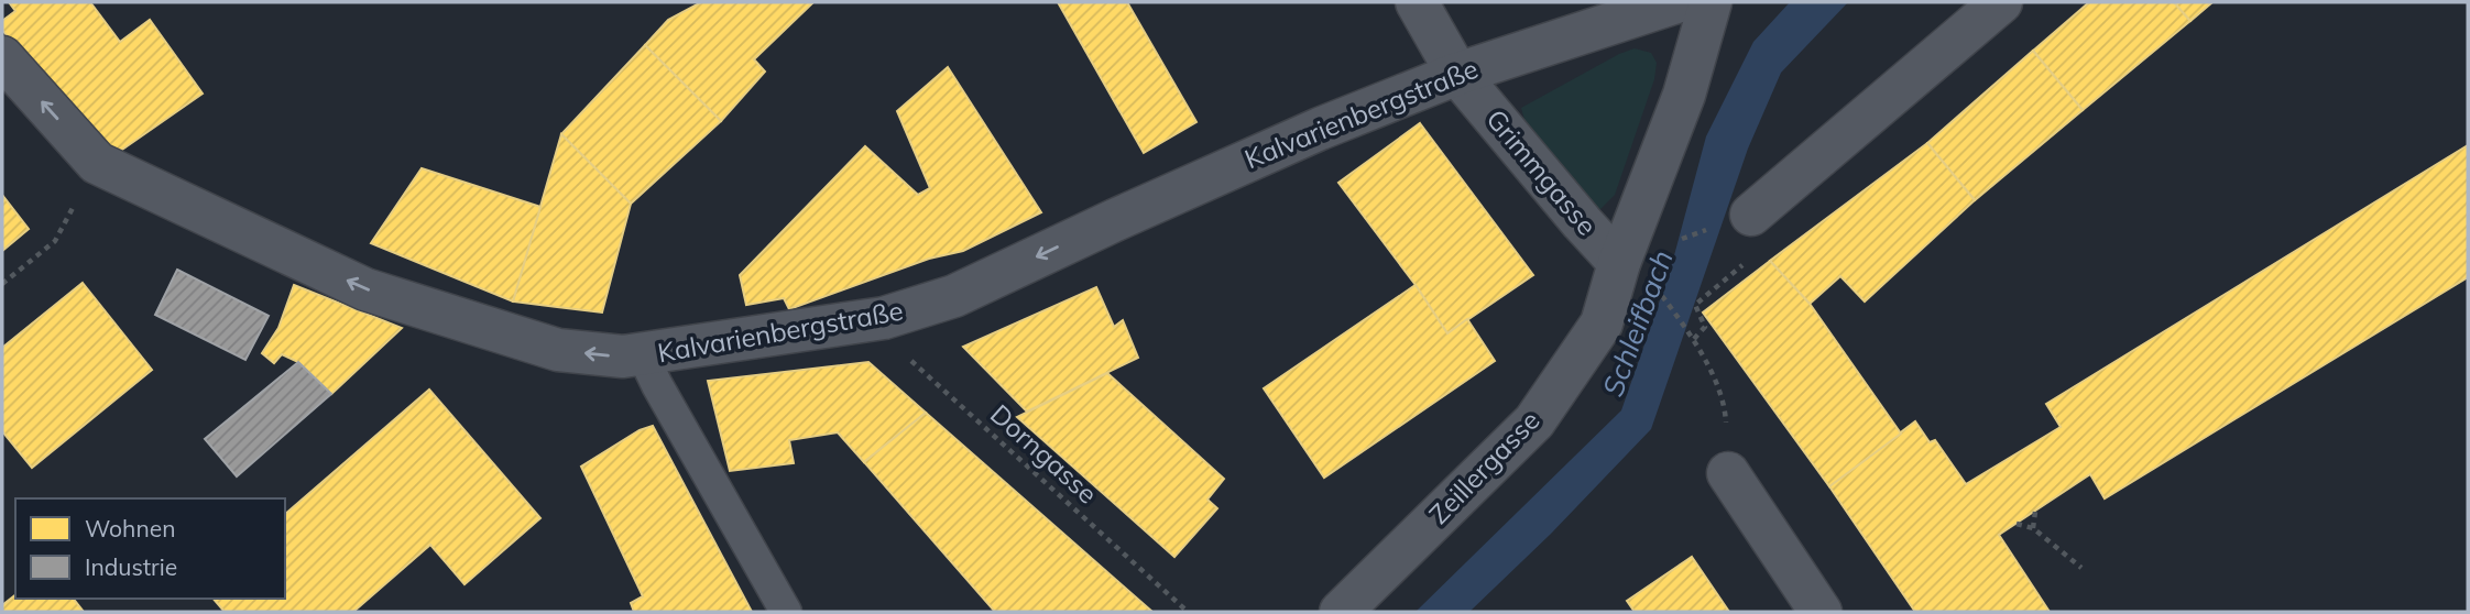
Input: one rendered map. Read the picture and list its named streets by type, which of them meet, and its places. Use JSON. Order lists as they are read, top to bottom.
{
  "streets": {
    "street": ["Kalvarienbergstraße", "Grimmgasse", "Zeillergasse"],
    "path": ["Dorngasse"]
  },
  "crossings": [
    ["Kalvarienbergstraße", "Grimmgasse"],
    ["Kalvarienbergstraße", "Dorngasse"],
    ["Grimmgasse", "Zeillergasse"]
  ],
  "one_way": ["Kalvarienbergstraße"],
  "water": ["Schleifbach"],
  "legend": ["Wohnen", "Industrie"]
}
